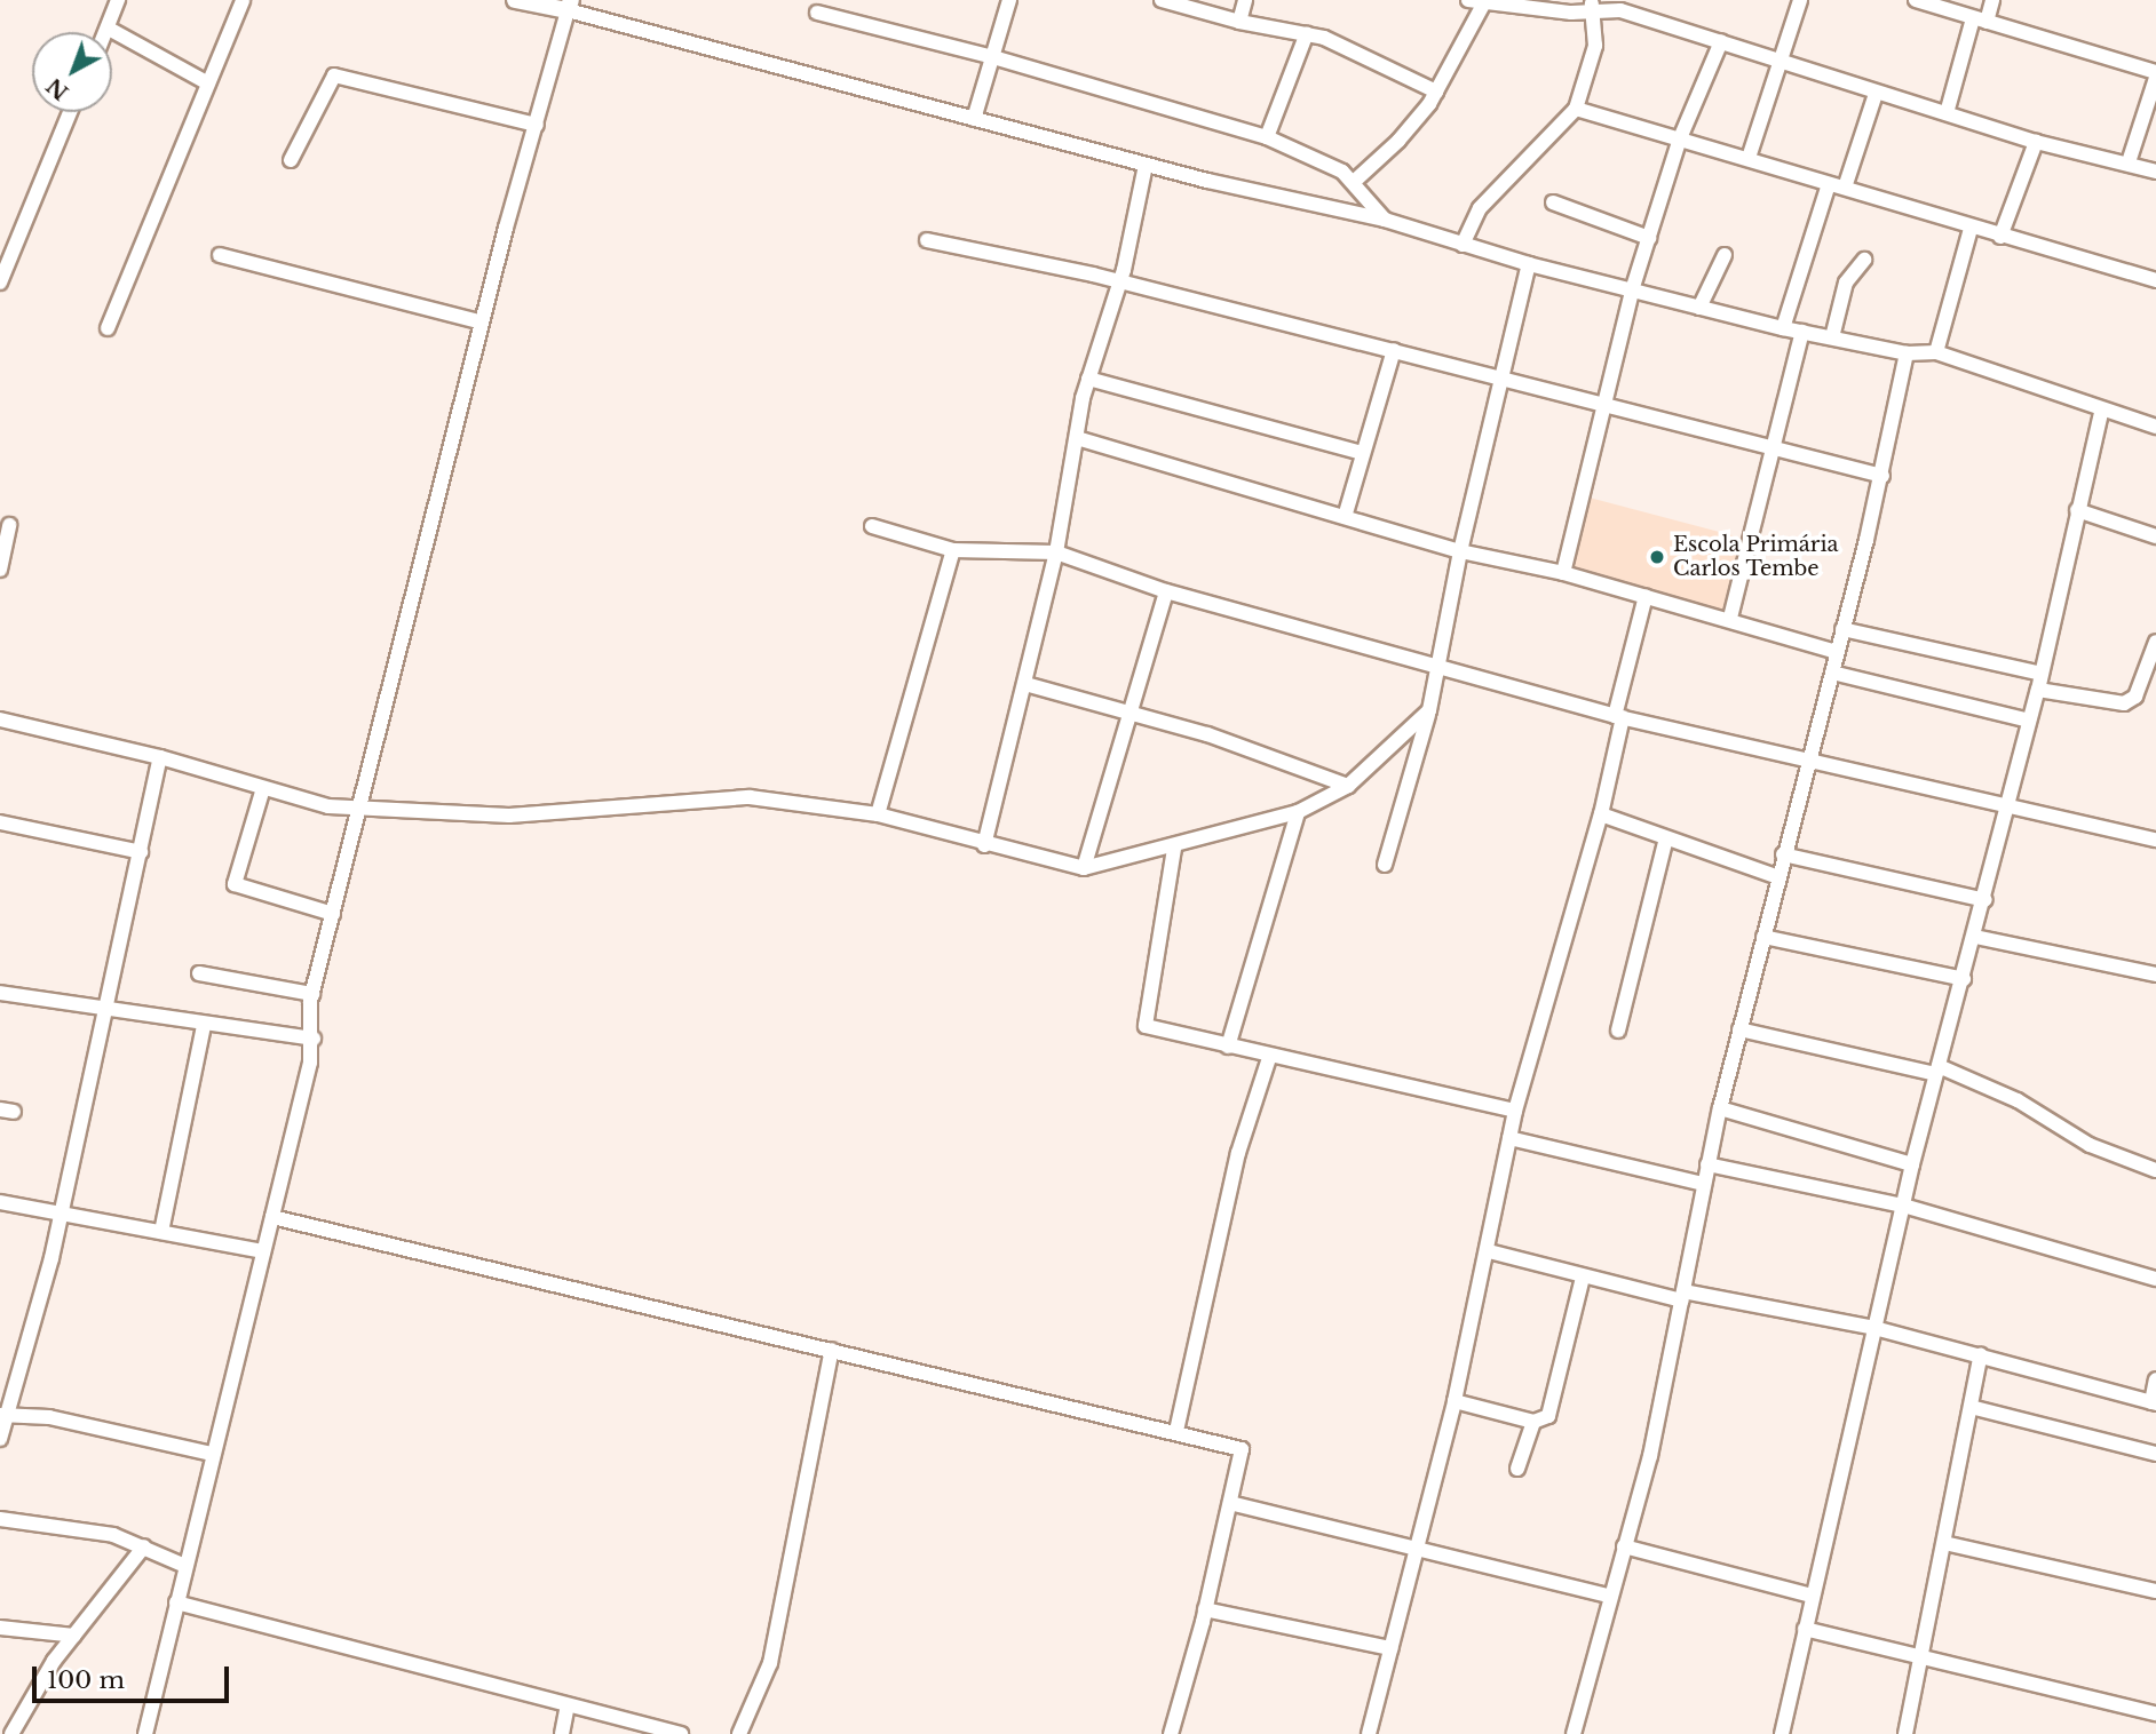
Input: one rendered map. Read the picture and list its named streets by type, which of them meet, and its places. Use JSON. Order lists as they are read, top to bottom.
{
  "places": ["Escola Primária Carlos Tembe"],
  "scale_bar": "100 m",
  "north": "bottom left"
}
